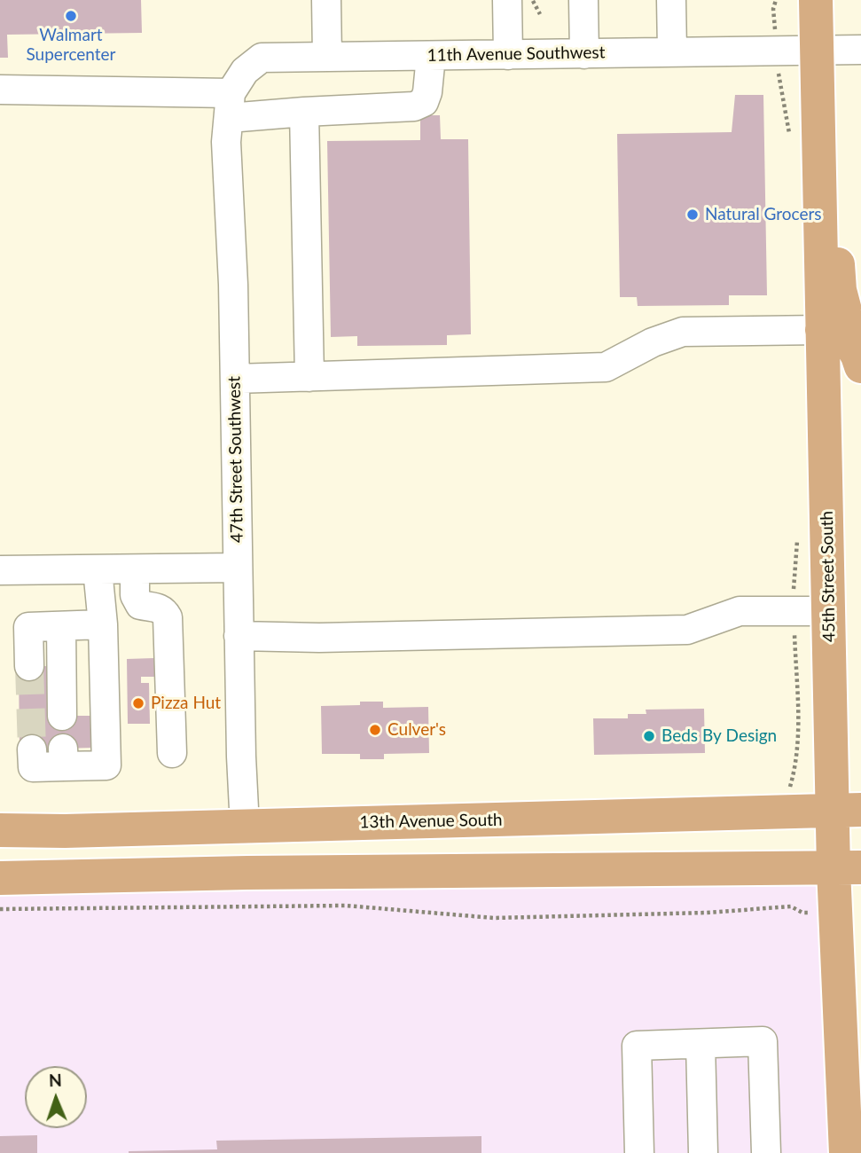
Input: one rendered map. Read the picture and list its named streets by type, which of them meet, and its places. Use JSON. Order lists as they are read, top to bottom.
{
  "streets": {
    "main road": ["45th Street South", "13th Avenue South"],
    "street": ["11th Avenue Southwest", "47th Street Southwest"]
  },
  "crossings": [
    ["11th Avenue Southwest", "47th Street Southwest"],
    ["11th Avenue Southwest", "45th Street South"],
    ["47th Street Southwest", "13th Avenue South"],
    ["45th Street South", "13th Avenue South"]
  ],
  "places": [
    "Walmart Supercenter",
    "Natural Grocers",
    "Pizza Hut",
    "Culver's",
    "Beds By Design"
  ],
  "north": "top"
}
